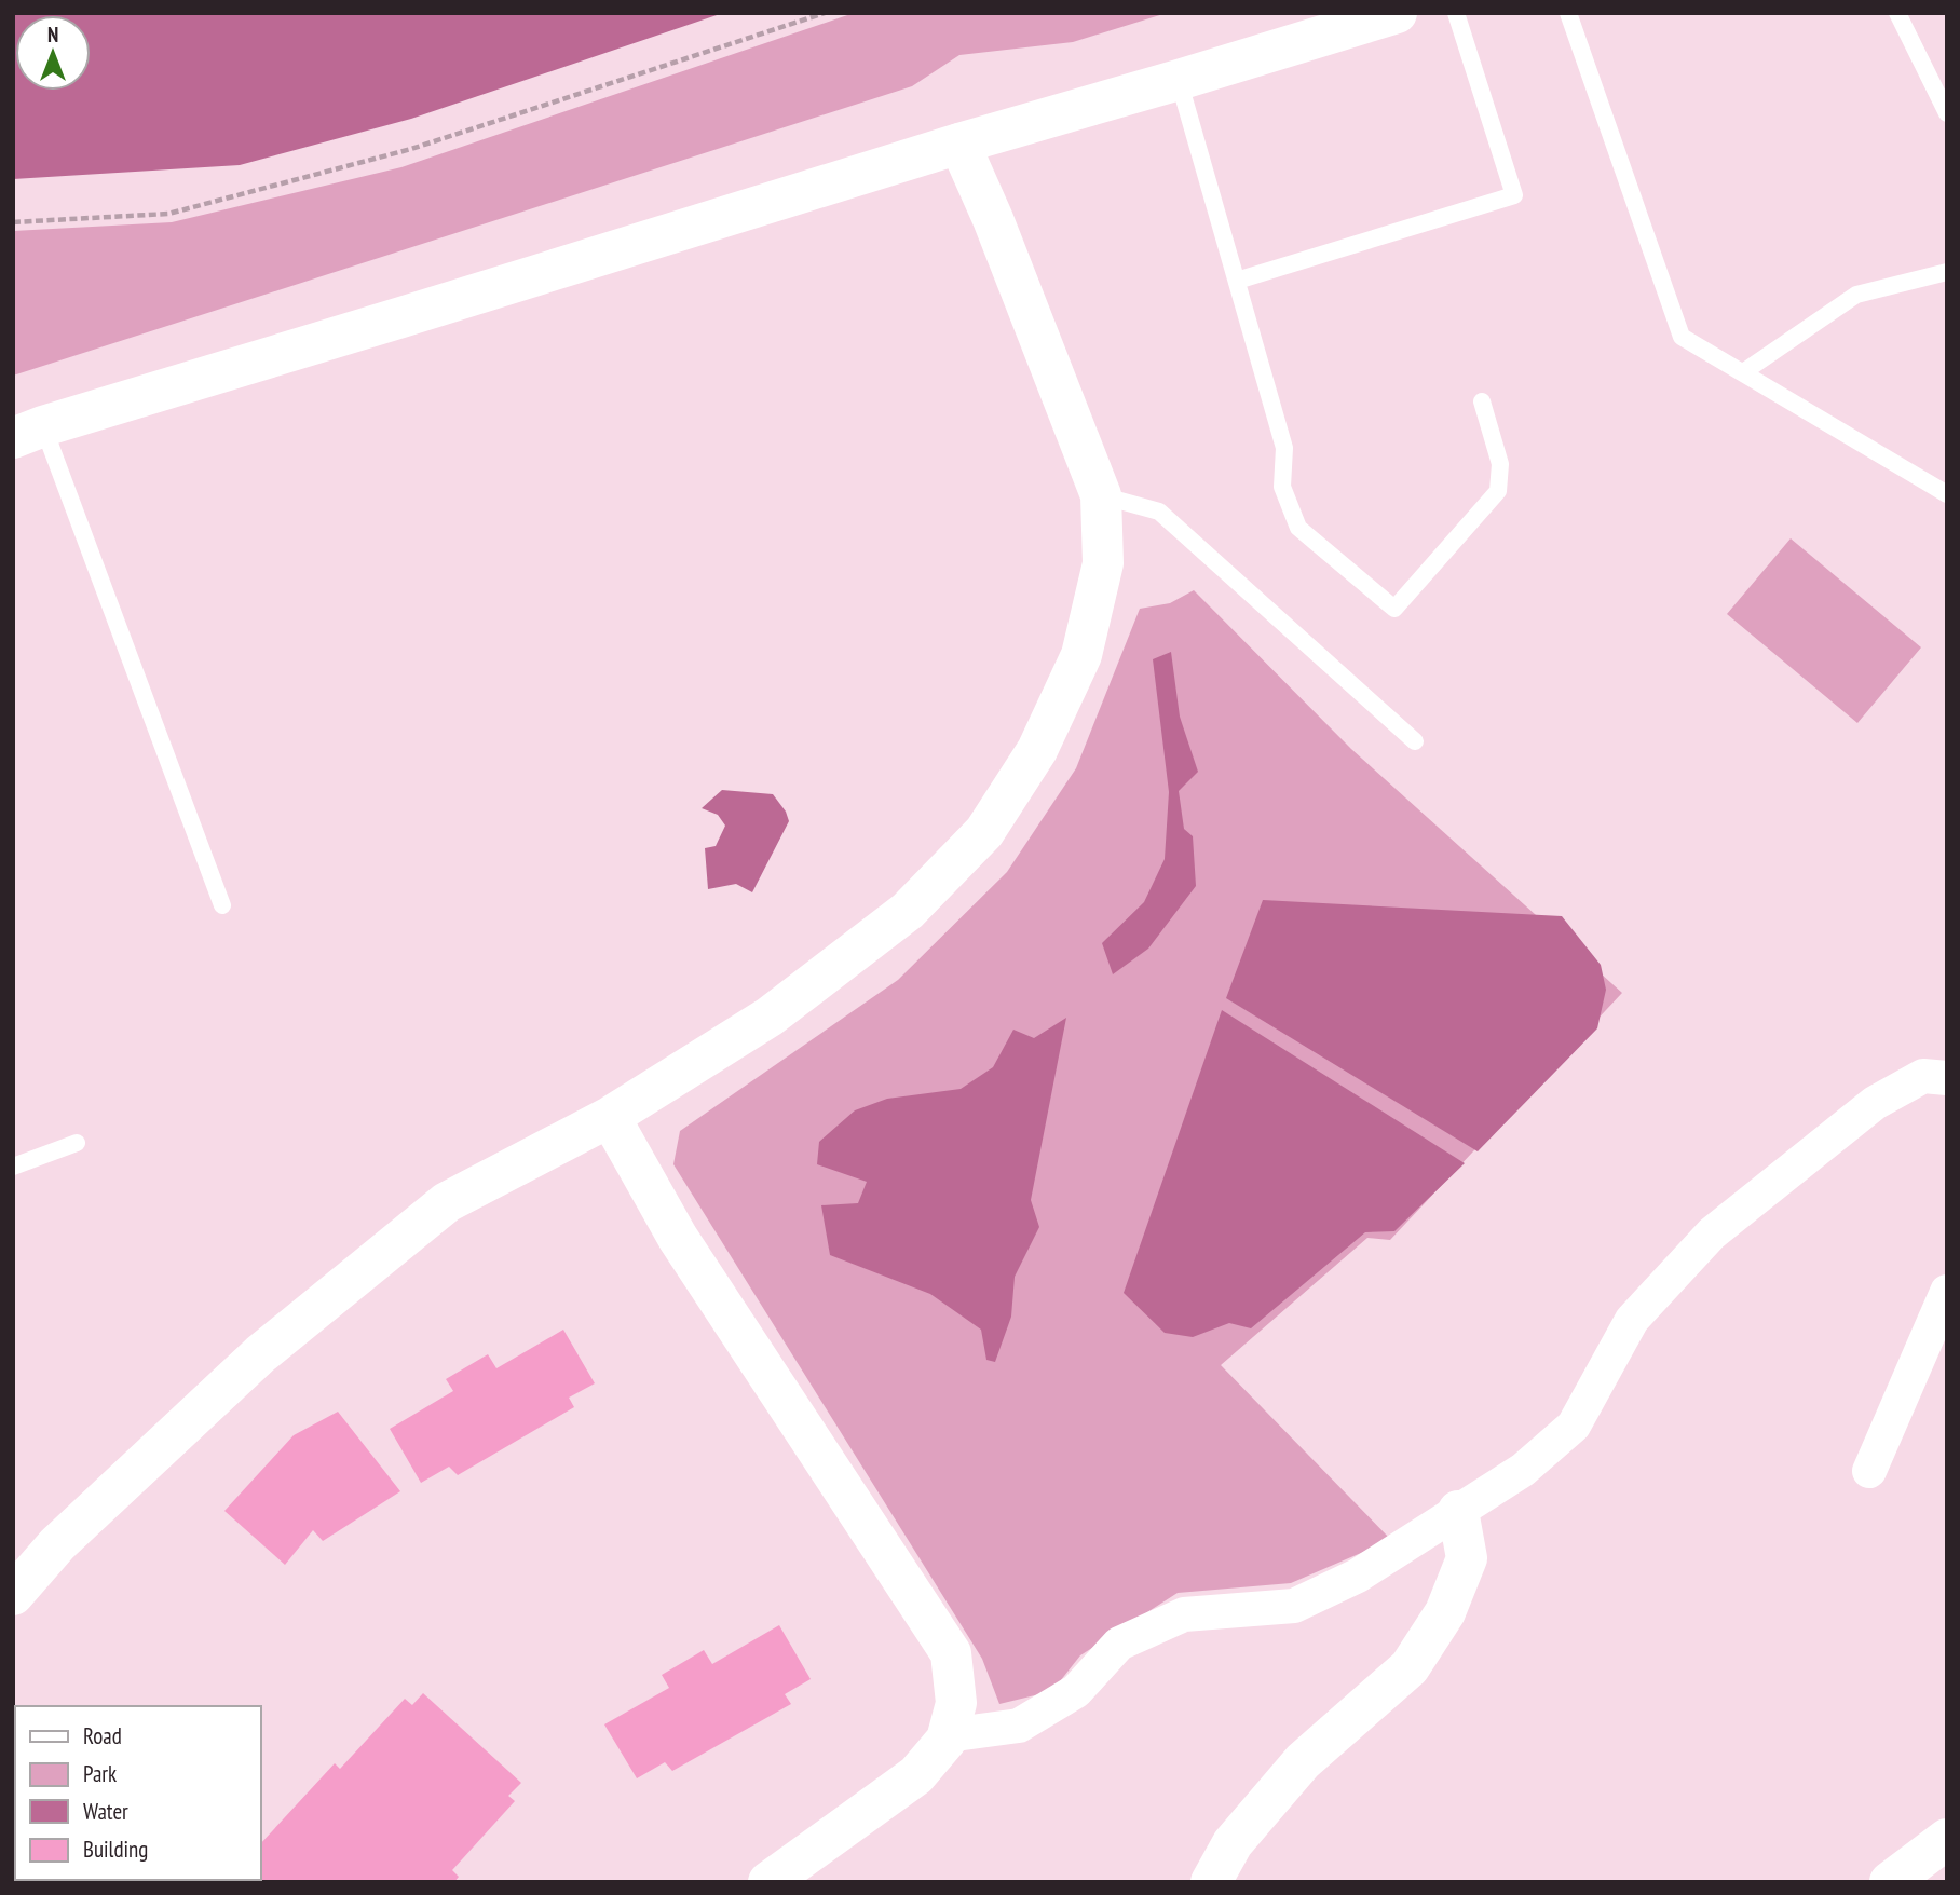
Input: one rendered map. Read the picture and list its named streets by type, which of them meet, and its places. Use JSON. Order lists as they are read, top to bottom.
{
  "legend": [
    "Road",
    "Park",
    "Water",
    "Building"
  ],
  "north": "top"
}
